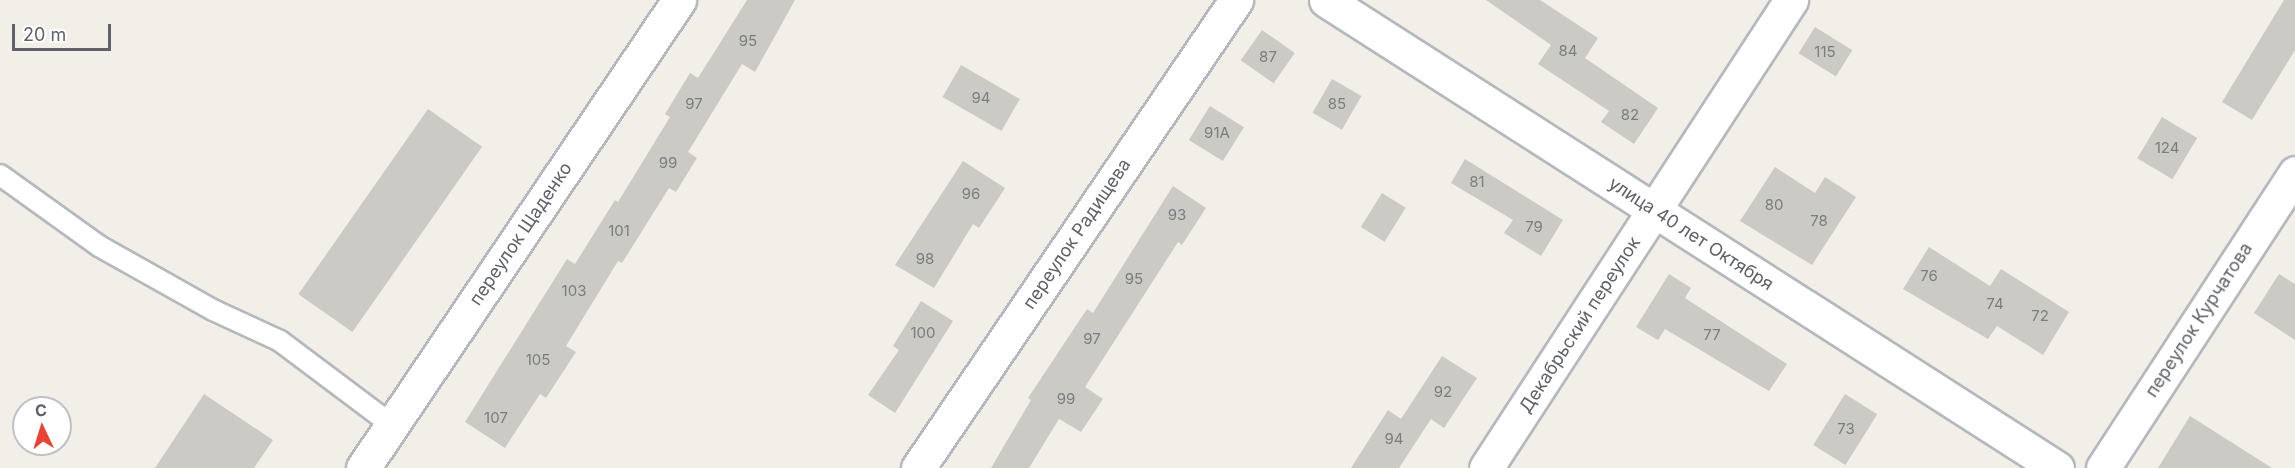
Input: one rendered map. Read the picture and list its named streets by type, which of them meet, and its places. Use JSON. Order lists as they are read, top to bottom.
{
  "streets": {
    "street": [
      "переулок Щаденко",
      "переулок Радищева",
      "улица 40 лет Октября",
      "переулок Курчатова",
      "Декабрьский переулок"
    ]
  },
  "crossings": [
    ["улица 40 лет Октября", "Декабрьский переулок"]
  ],
  "house_numbers": [
    "95",
    "84",
    "115",
    "87",
    "94",
    "97",
    "85",
    "82",
    "91А",
    "124",
    "99",
    "81",
    "96",
    "80",
    "93",
    "78",
    "79",
    "101",
    "98",
    "76",
    "95",
    "103",
    "74",
    "72",
    "100",
    "77",
    "97",
    "105",
    "92",
    "99",
    "107",
    "73",
    "94"
  ],
  "scale_bar": "20 m",
  "north": "top"
}
